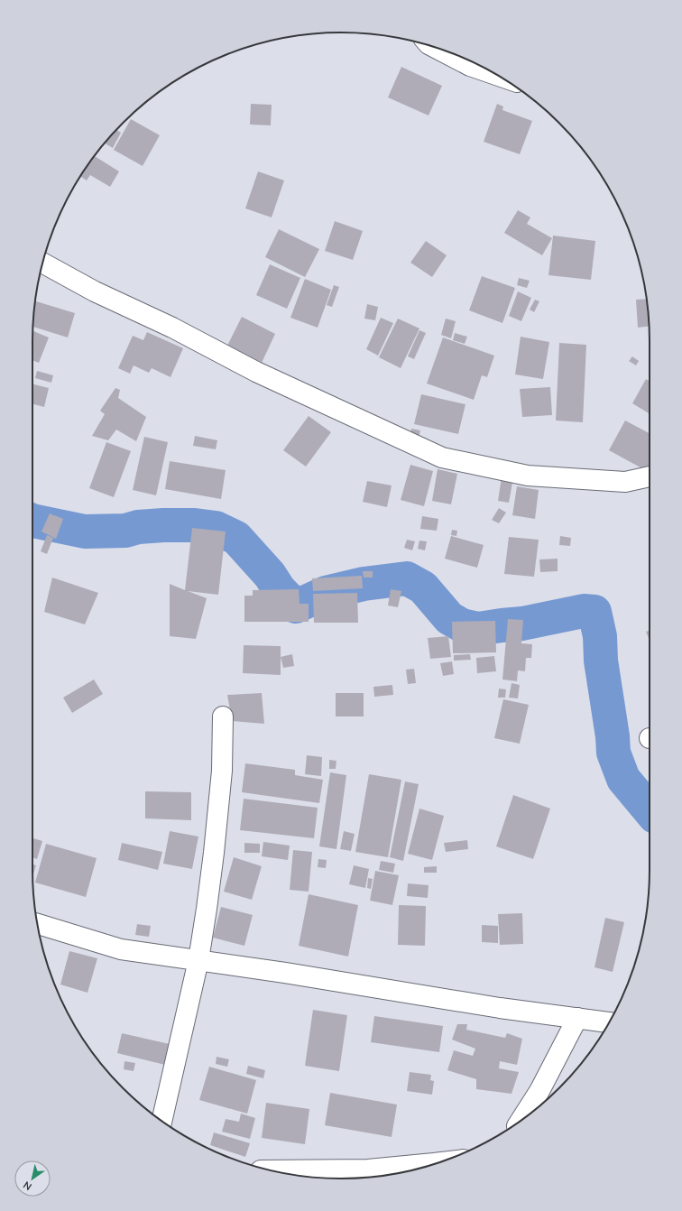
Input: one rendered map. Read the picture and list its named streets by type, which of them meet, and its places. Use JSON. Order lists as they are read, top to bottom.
{
  "north": "bottom left"
}
